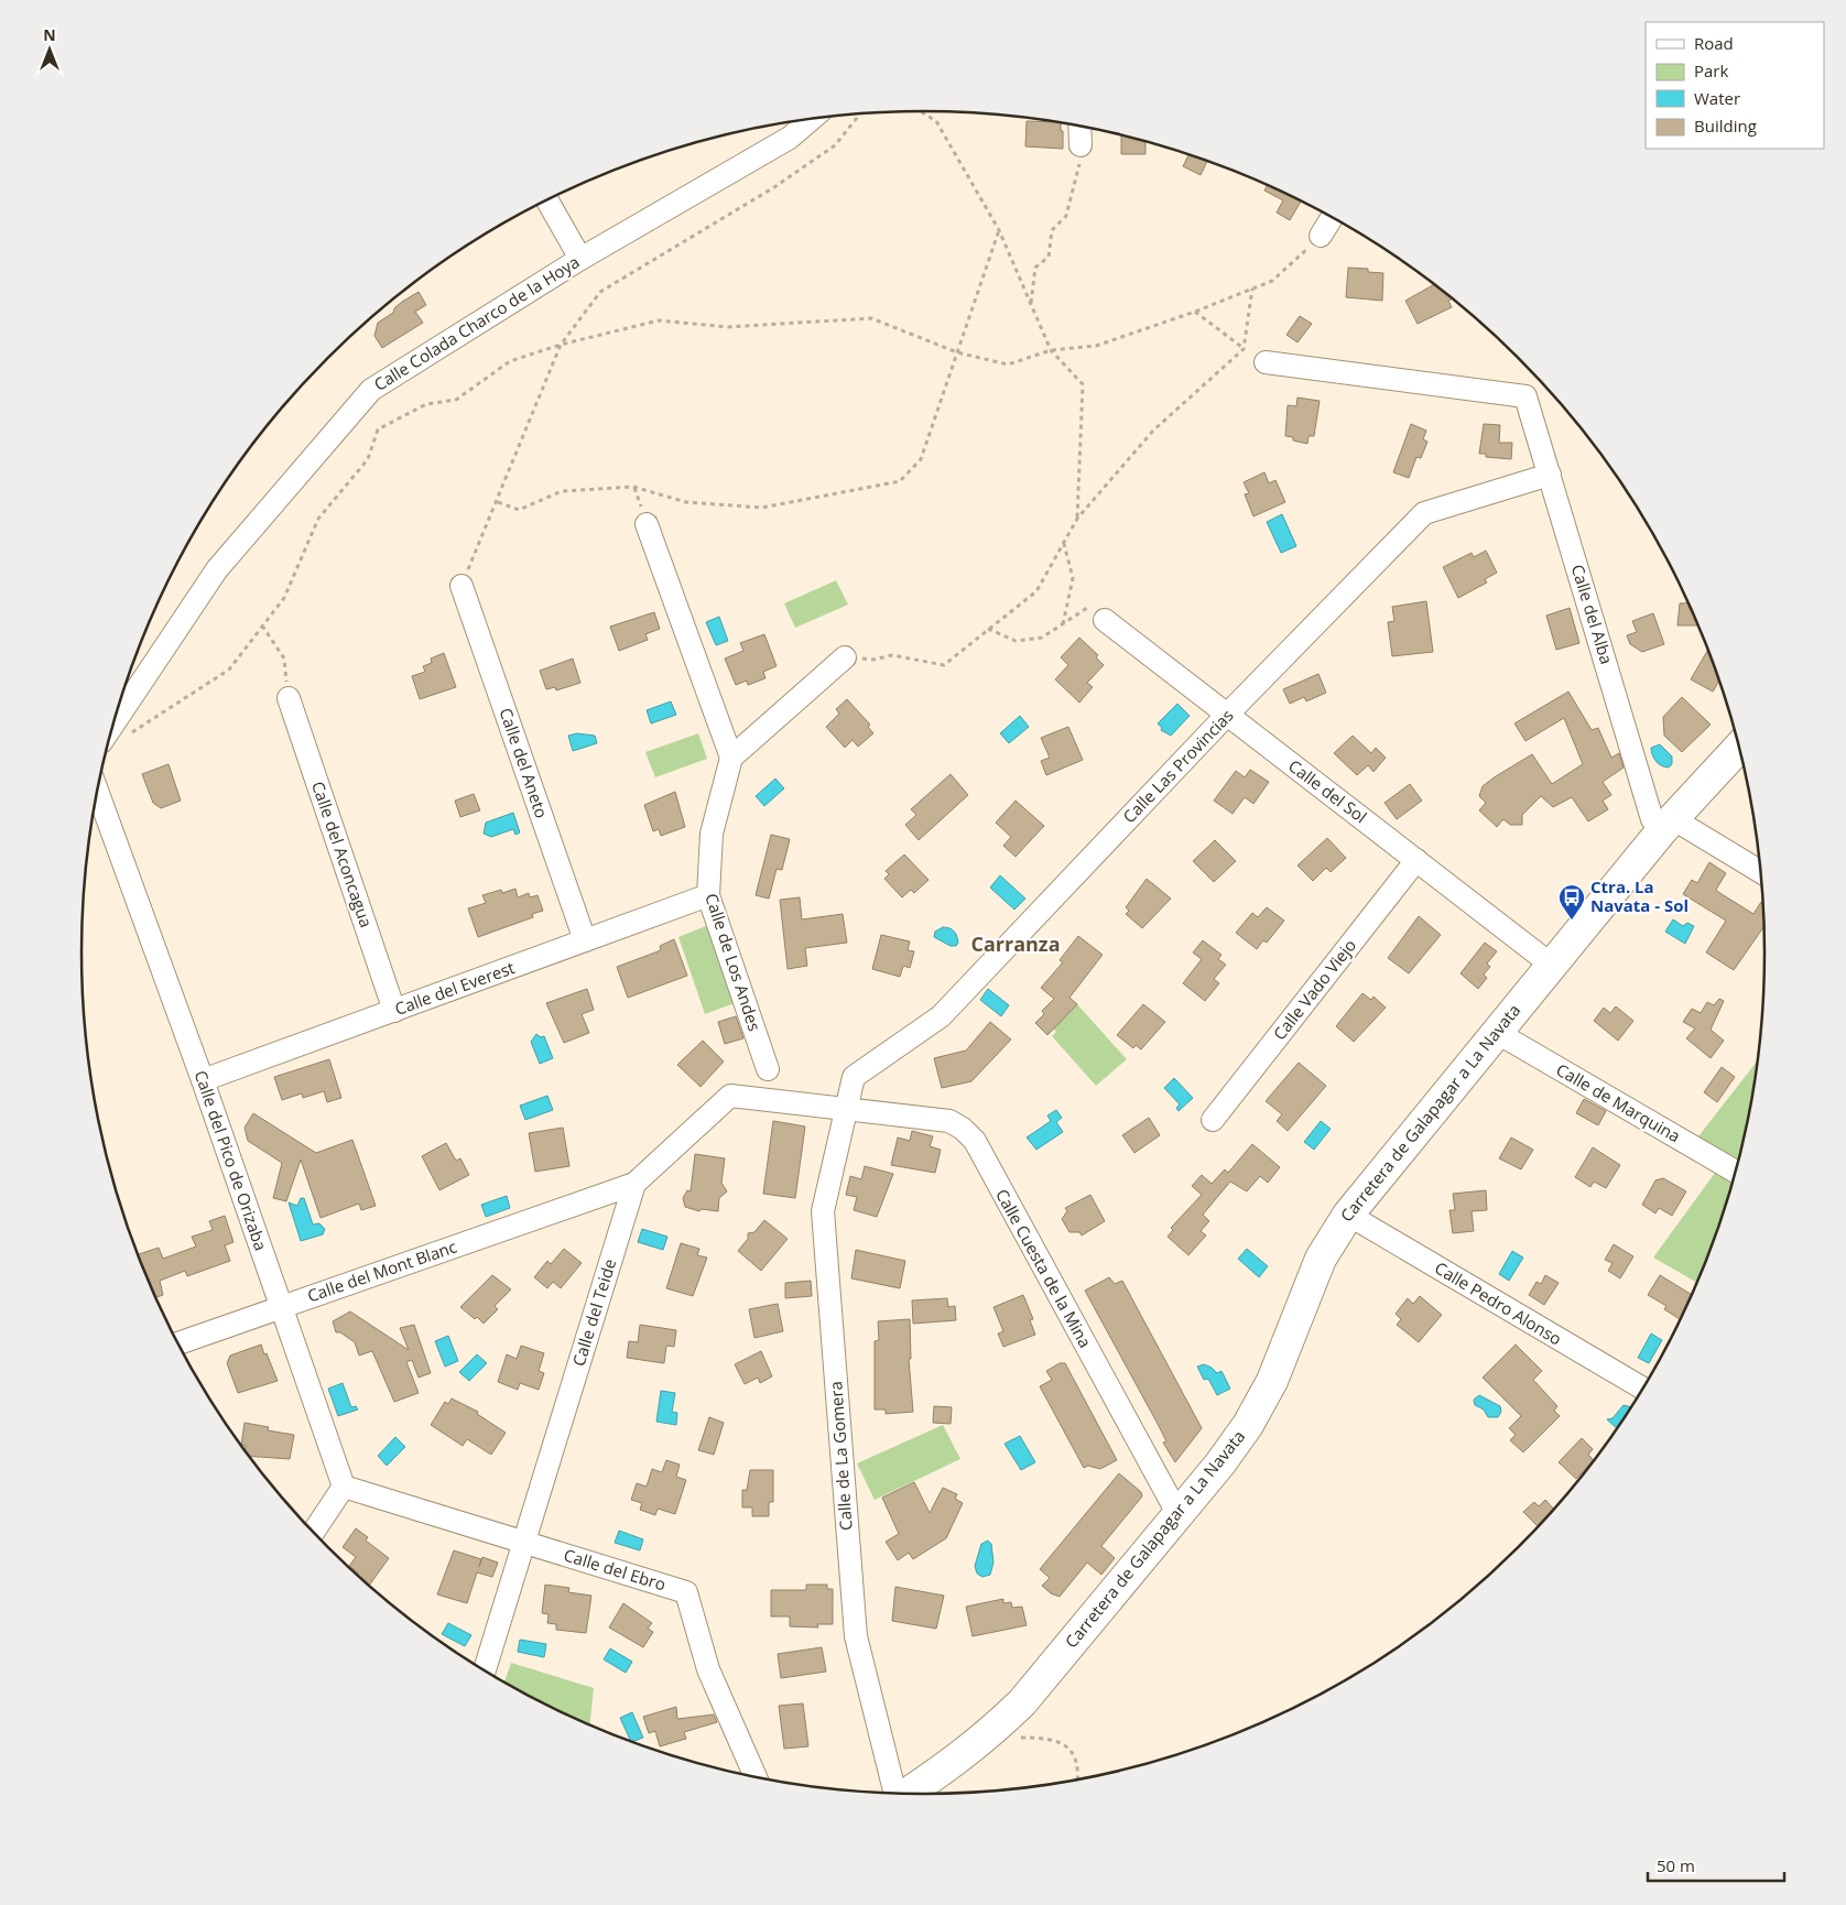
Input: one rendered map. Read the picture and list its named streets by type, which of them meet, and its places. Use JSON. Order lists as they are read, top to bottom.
{
  "streets": {
    "main road": ["Carretera de Galapagar a La Navata"],
    "street": [
      "Calle Colada Charco de la Hoya",
      "Calle del Alba",
      "Calle del Aneto",
      "Calle Las Provincias",
      "Calle del Sol",
      "Calle del Aconcagua",
      "Calle de Los Andes",
      "Calle del Everest",
      "Calle Vado Viejo",
      "Calle de Marquina",
      "Calle del Pico de Orizaba",
      "Calle Cuesta de la Mina",
      "Calle del Mont Blanc",
      "Calle Pedro Alonso",
      "Calle del Teide",
      "Calle de La Gomera",
      "Calle del Ebro"
    ]
  },
  "crossings": [
    ["Calle del Alba", "Calle Las Provincias"],
    ["Calle del Alba", "Carretera de Galapagar a La Navata"],
    ["Calle del Aneto", "Calle del Everest"],
    ["Calle Las Provincias", "Calle del Sol"],
    ["Calle Las Provincias", "Calle Cuesta de la Mina"],
    ["Calle Las Provincias", "Calle de La Gomera"],
    ["Calle del Sol", "Calle Vado Viejo"],
    ["Calle del Sol", "Carretera de Galapagar a La Navata"],
    ["Calle del Aconcagua", "Calle del Everest"],
    ["Calle de Los Andes", "Calle del Everest"],
    ["Calle del Everest", "Calle del Pico de Orizaba"],
    ["Calle de Marquina", "Carretera de Galapagar a La Navata"],
    ["Carretera de Galapagar a La Navata", "Calle Cuesta de la Mina"],
    ["Carretera de Galapagar a La Navata", "Calle Pedro Alonso"],
    ["Calle del Pico de Orizaba", "Calle del Mont Blanc"],
    ["Calle del Pico de Orizaba", "Calle del Ebro"],
    ["Calle Cuesta de la Mina", "Calle de La Gomera"],
    ["Calle del Mont Blanc", "Calle del Teide"],
    ["Calle del Teide", "Calle del Ebro"]
  ],
  "districts": ["Carranza"],
  "places": {
    "bus stop": ["Ctra. La Navata - Sol"]
  },
  "legend": [
    "Road",
    "Park",
    "Water",
    "Building"
  ],
  "scale_bar": "50 m",
  "north": "top"
}
